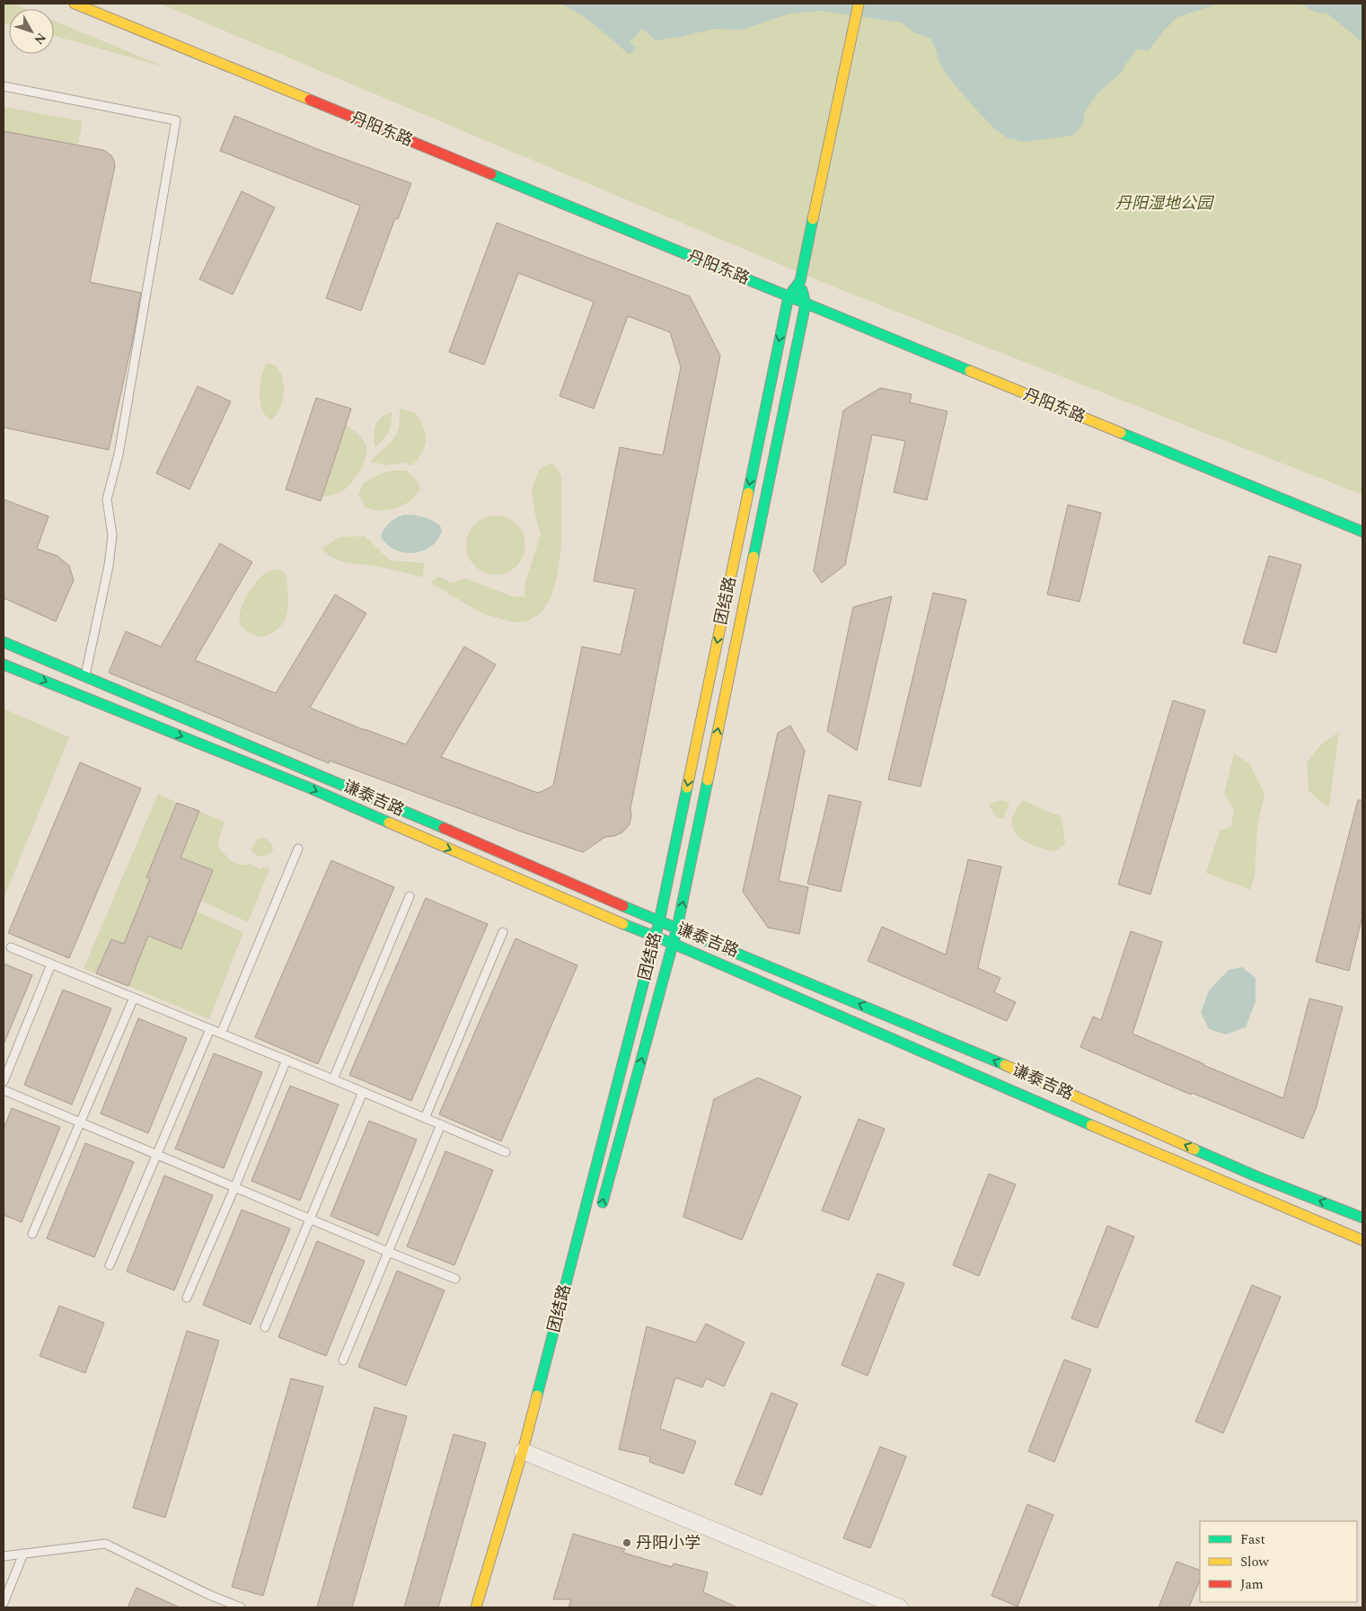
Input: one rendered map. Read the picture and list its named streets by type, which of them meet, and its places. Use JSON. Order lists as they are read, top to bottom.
{
  "streets": {
    "street": ["丹阳东路", "团结路", "谦泰吉路"]
  },
  "crossings": [
    ["丹阳东路", "团结路"],
    ["团结路", "谦泰吉路"]
  ],
  "parks": ["丹阳湿地公园"],
  "places": ["丹阳小学"],
  "legend": ["Fast", "Slow", "Jam"],
  "north": "bottom right"
}
